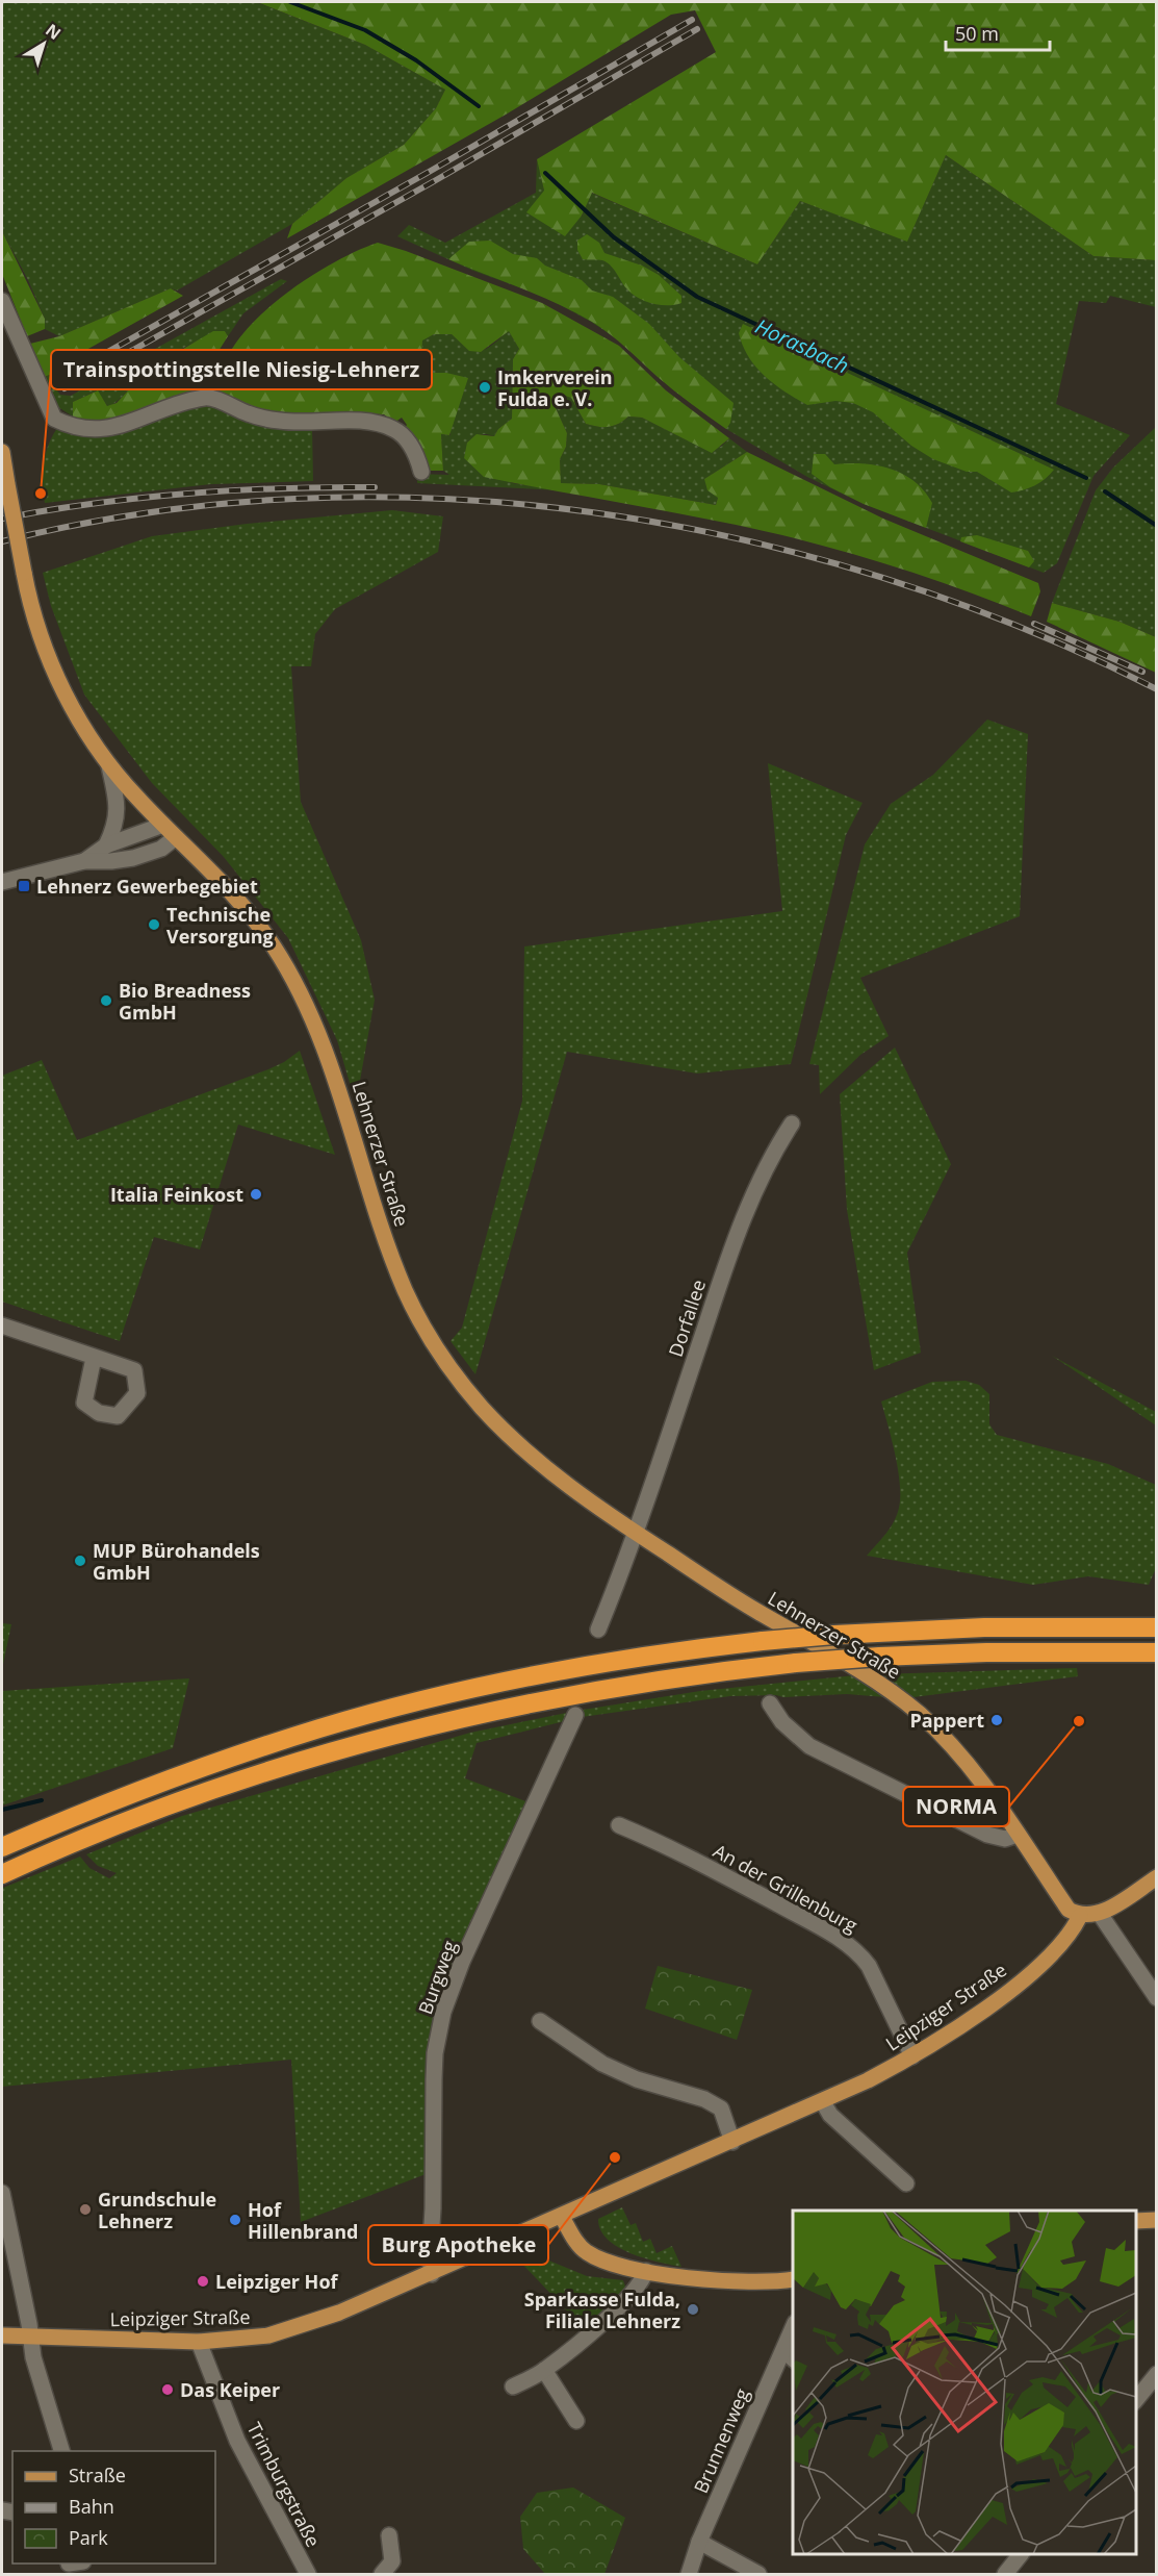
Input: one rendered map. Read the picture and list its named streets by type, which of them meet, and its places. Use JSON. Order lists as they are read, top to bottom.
{
  "streets": {
    "main road": ["Lehnerzer Straße", "Leipziger Straße"],
    "street": [
      "Dorfallee",
      "An der Grillenburg",
      "Burgweg",
      "Brunnenweg",
      "Trimburgstraße"
    ]
  },
  "crossings": [
    ["Lehnerzer Straße", "Dorfallee"],
    ["Lehnerzer Straße", "Leipziger Straße"],
    ["An der Grillenburg", "Leipziger Straße"],
    ["Burgweg", "Leipziger Straße"],
    ["Leipziger Straße", "Trimburgstraße"]
  ],
  "water": ["Horasbach"],
  "places": {
    "other": [
      "Imkerverein Fulda e. V.",
      "Trainspottingstelle Niesig-Lehnerz",
      "Technische Versorgung",
      "Bio Breadness GmbH",
      "Italia Feinkost",
      "MUP Bürohandels GmbH",
      "Pappert",
      "NORMA",
      "Burg Apotheke",
      "Grundschule Lehnerz",
      "Hof Hillenbrand",
      "Leipziger Hof",
      "Sparkasse Fulda, Filiale Lehnerz",
      "Das Keiper"
    ],
    "transit": ["Lehnerz Gewerbegebiet"]
  },
  "legend": ["Straße", "Bahn", "Park"],
  "scale_bar": "50 m",
  "north": "top right"
}
